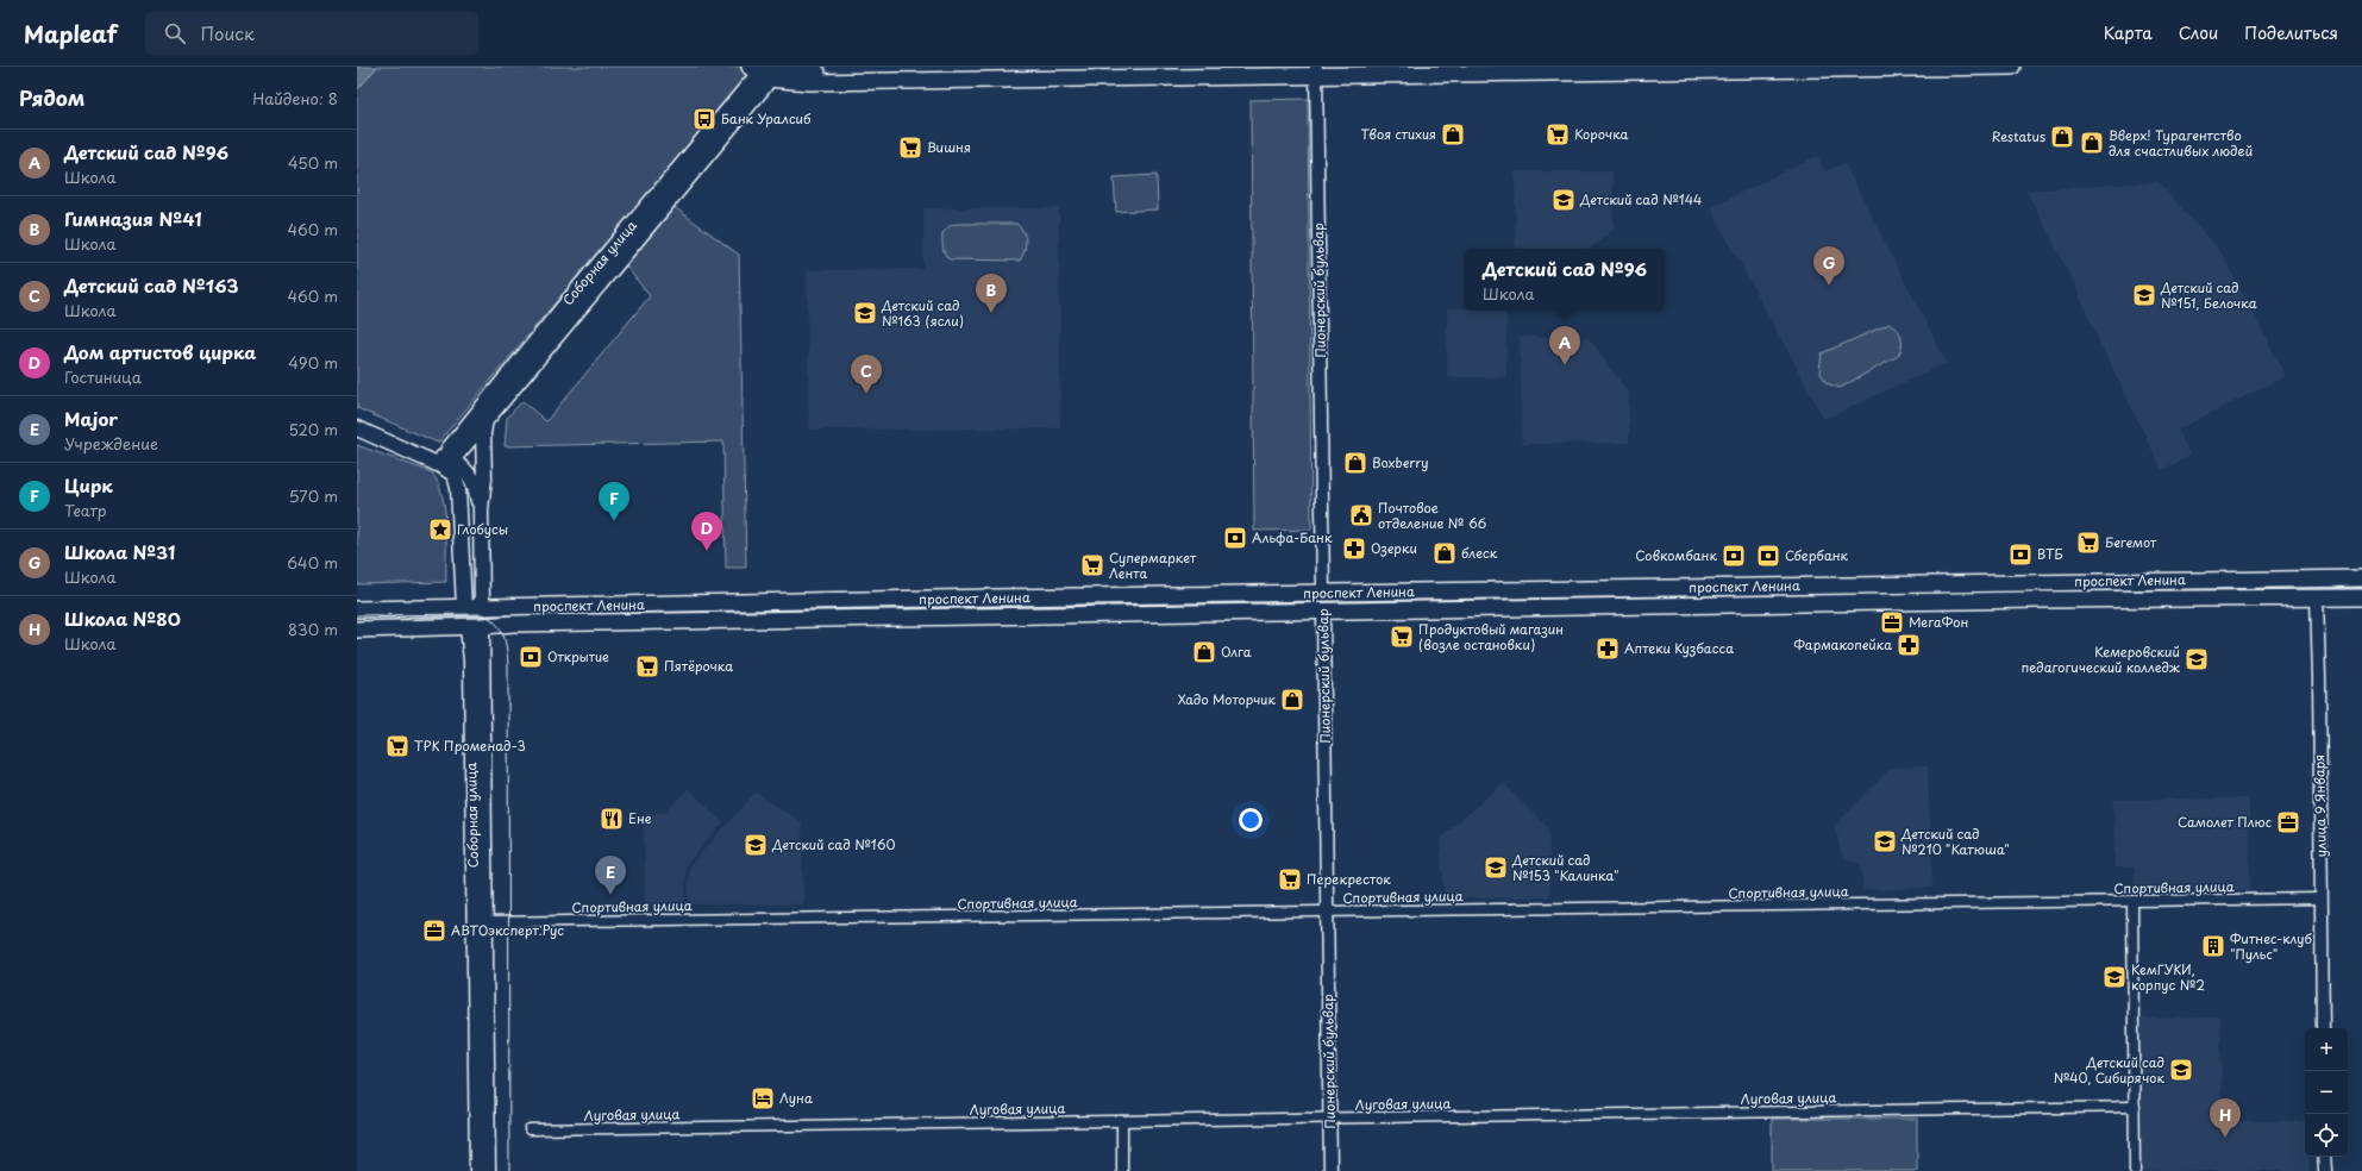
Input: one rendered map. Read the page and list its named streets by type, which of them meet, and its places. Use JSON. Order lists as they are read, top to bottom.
{
  "streets": {
    "main road": [
      "Соборная улица",
      "Пионерский бульвар",
      "проспект Ленина",
      "улица 9 Января"
    ],
    "street": ["Спортивная улица", "Луговая улица"]
  },
  "crossings": [
    ["Соборная улица", "проспект Ленина"],
    ["Соборная улица", "Спортивная улица"],
    ["Пионерский бульвар", "проспект Ленина"],
    ["Пионерский бульвар", "Спортивная улица"],
    ["Пионерский бульвар", "Луговая улица"],
    ["проспект Ленина", "улица 9 Января"],
    ["улица 9 Января", "Спортивная улица"]
  ],
  "places": {
    "bus stop": ["Банк Уралсиб"],
    "shop": [
      "Твоя стихия",
      "Restatus",
      "Вверх! Турагентство для счастливых людей",
      "Boxberry",
      "блеск",
      "Олга",
      "Хадо Моторчик"
    ],
    "supermarket": [
      "Корочка",
      "Вишня",
      "Бегемот",
      "Супермаркет Лента",
      "Продуктовый магазин (возле остановки)",
      "Пятёрочка",
      "ТРК Променад-3",
      "Перекресток"
    ],
    "school or university": [
      "Детский сад №144",
      "Детский сад №151, Белочка",
      "Детский сад №163 (ясли)",
      "Кемеровский педагогический колледж",
      "Детский сад №210 \"Катюша\"",
      "Детский сад №160",
      "Детский сад №153 \"Калинка\"",
      "КемГУКИ, корпус №2",
      "Детский сад №40, Сибирячок"
    ],
    "public building": ["Почтовое отделение № 66"],
    "place": ["Глобусы"],
    "bank": [
      "Альфа-Банк",
      "ВТБ",
      "Совкомбанк",
      "Сбербанк",
      "Открытие"
    ],
    "pharmacy": ["Озерки", "Фармакопейка", "Аптеки Кузбасса"],
    "office": ["МегаФон", "Самолет Плюс", "АВТОэксперт.Рус"],
    "restaurant": ["Ене"],
    "building": ["Фитнес-клуб \"Пульс\""],
    "hotel": ["Луна"]
  },
  "page": {
    "header": "Mapleaf",
    "search": "Поиск",
    "nav": ["Карта", "Слои", "Поделиться"],
    "heading": ["Рядом", "Найдено: 8"],
    "list": [
      {
        "mark": "A",
        "name": "Детский сад №96",
        "note": "Школа",
        "value": "450 m"
      },
      {
        "mark": "B",
        "name": "Гимназия №41",
        "note": "Школа",
        "value": "460 m"
      },
      {
        "mark": "C",
        "name": "Детский сад №163",
        "note": "Школа",
        "value": "460 m"
      },
      {
        "mark": "D",
        "name": "Дом артистов цирка",
        "note": "Гостиница",
        "value": "490 m"
      },
      {
        "mark": "E",
        "name": "Major",
        "note": "Учреждение",
        "value": "520 m"
      },
      {
        "mark": "F",
        "name": "Цирк",
        "note": "Театр",
        "value": "570 m"
      },
      {
        "mark": "G",
        "name": "Школа №31",
        "note": "Школа",
        "value": "640 m"
      },
      {
        "mark": "H",
        "name": "Школа №80",
        "note": "Школа",
        "value": "830 m"
      }
    ],
    "pins": [
      "G",
      "B",
      "A",
      "C",
      "F",
      "D",
      "E",
      "H"
    ],
    "popup": ["Детский сад №96", "Школа"],
    "map_buttons": ["+", "−"]
  }
}
